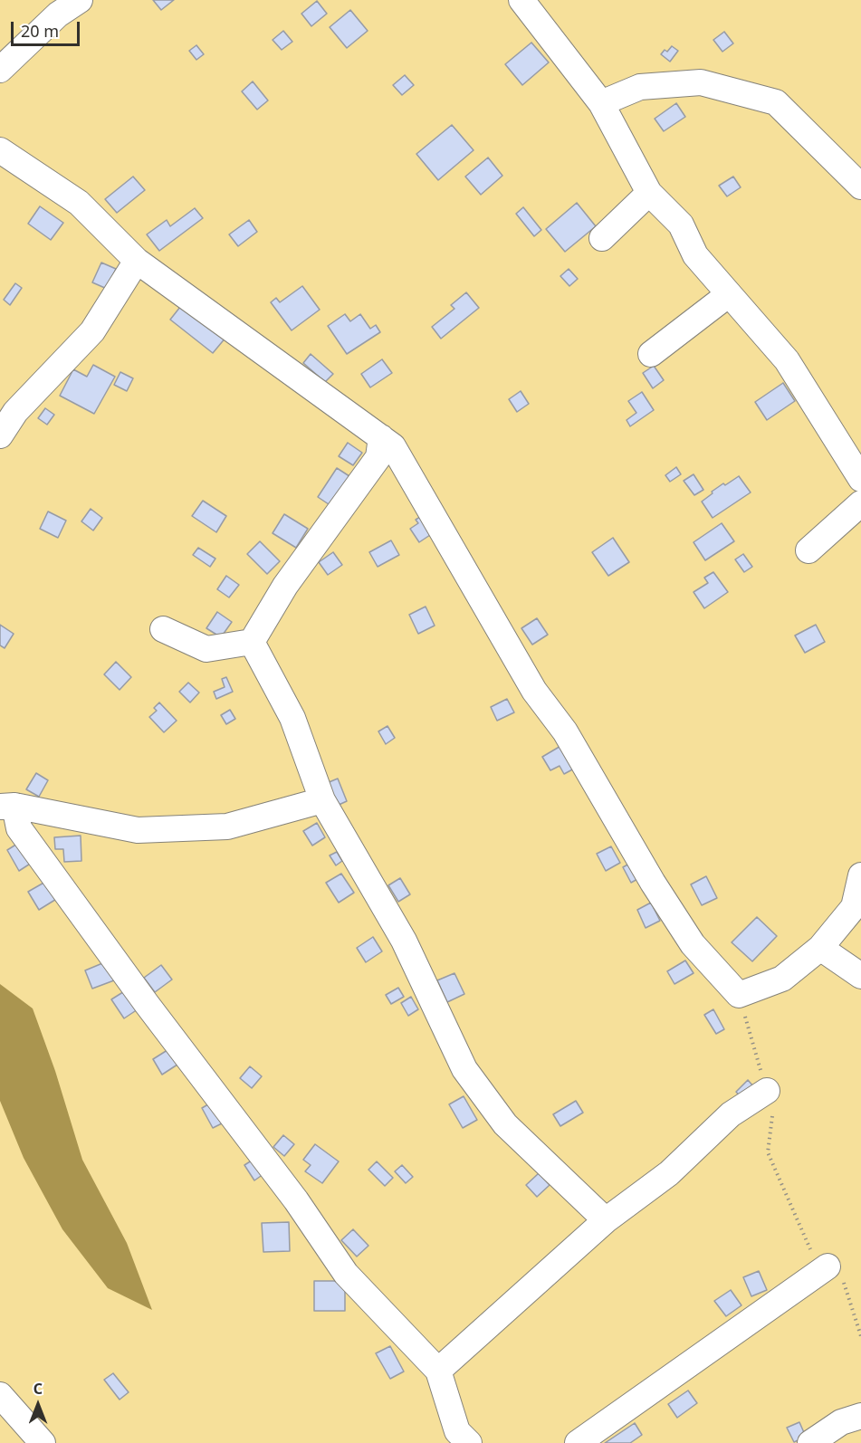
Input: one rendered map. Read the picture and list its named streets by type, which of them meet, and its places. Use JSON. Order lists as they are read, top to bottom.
{
  "scale_bar": "20 m",
  "north": "top"
}
